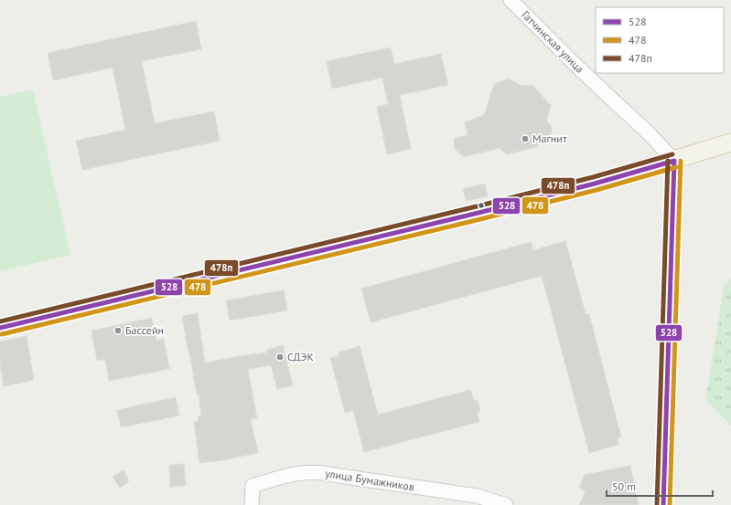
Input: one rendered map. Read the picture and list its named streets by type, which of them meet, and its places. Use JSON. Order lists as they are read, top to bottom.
{
  "streets": {
    "street": ["Гатчинская улица", "улица Бумажников"]
  },
  "places": ["Магнит", "Бассейн", "СДЭК"],
  "lines": ["transit line 478п", "transit line 528", "transit line 478"],
  "legend": ["528", "478", "478п"],
  "scale_bar": "50 m"
}
